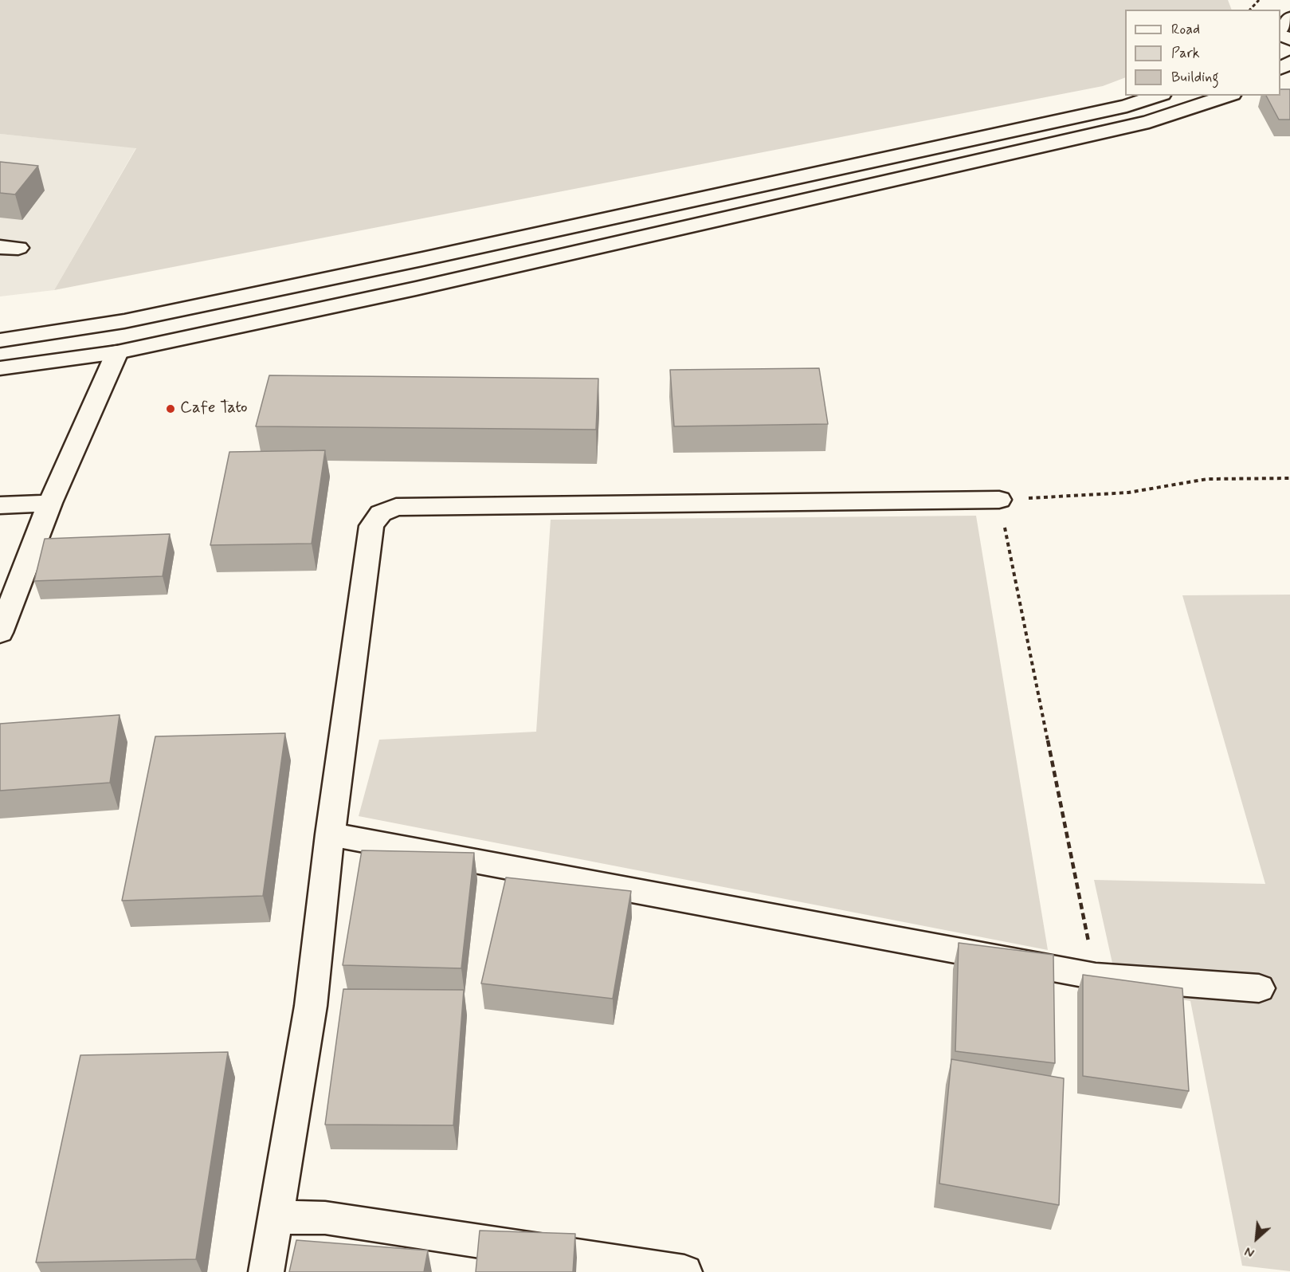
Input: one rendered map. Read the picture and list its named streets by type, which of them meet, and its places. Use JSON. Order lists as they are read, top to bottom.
{
  "places": ["Cafe Tato"],
  "legend": ["Road", "Park", "Building"],
  "north": "bottom left"
}
